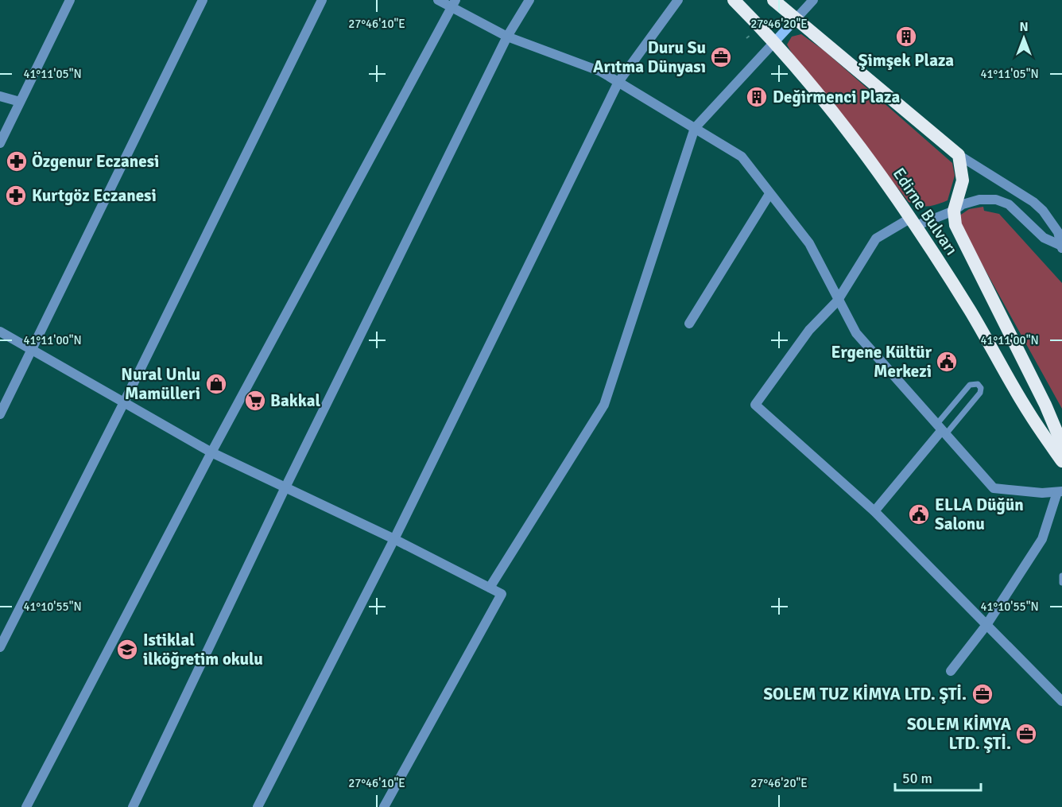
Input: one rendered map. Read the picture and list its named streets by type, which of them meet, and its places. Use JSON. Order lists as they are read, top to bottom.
{
  "streets": {
    "highway": ["Edirne Bulvarı"]
  },
  "places": {
    "building": ["Şimşek Plaza", "Değirmenci Plaza"],
    "office": ["Duru Su Arıtma Dünyası", "SOLEM TUZ KİMYA LTD. ŞTİ.", "SOLEM KİMYA LTD. ŞTİ."],
    "pharmacy": ["Özgenur Eczanesi", "Kurtgöz Eczanesi"],
    "public building": ["Ergene Kültür Merkezi", "ELLA Düğün Salonu"],
    "shop": ["Nural Unlu Mamülleri"],
    "supermarket": ["Bakkal"],
    "school or university": ["Istiklal ilköğretim okulu"]
  },
  "scale_bar": "50 m",
  "north": "top",
  "coordinates": [
    "27°46'10\"E",
    "27°46'20\"E",
    "41°11'05\"N",
    "41°11'00\"N",
    "41°10'55\"N"
  ]
}
